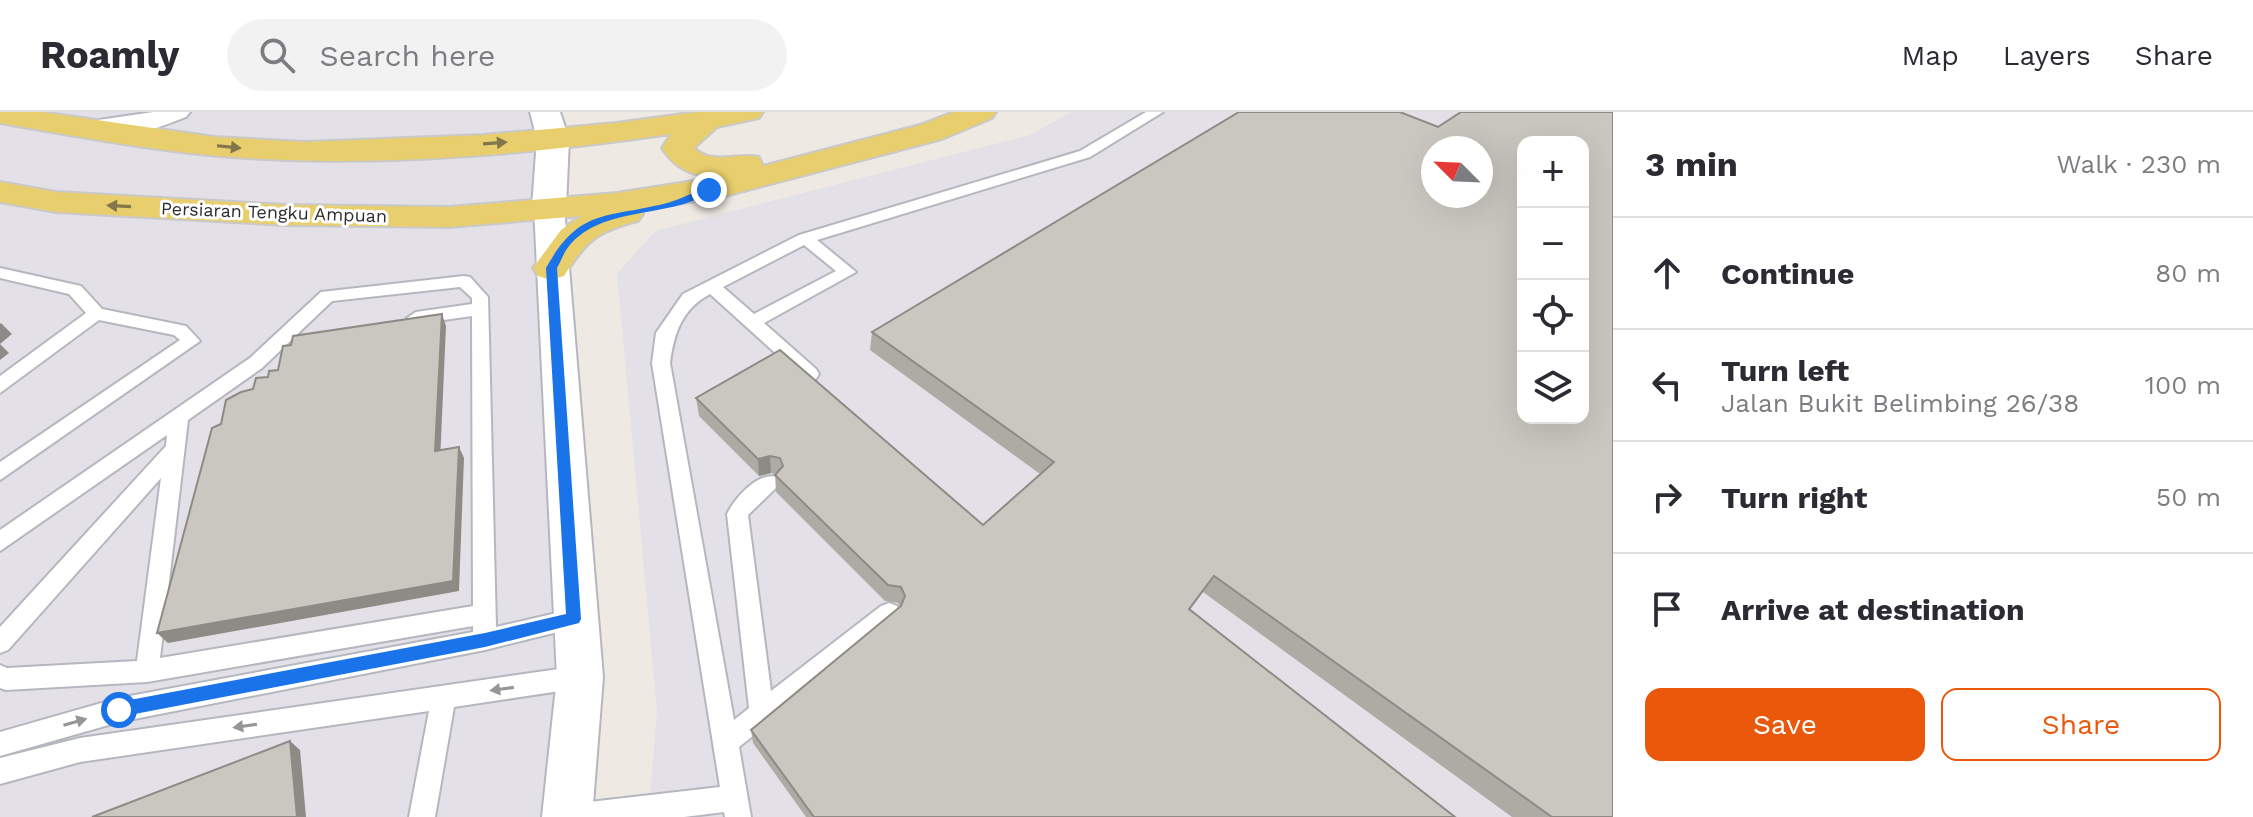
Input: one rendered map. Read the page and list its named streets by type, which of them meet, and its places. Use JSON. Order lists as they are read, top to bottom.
{
  "streets": {
    "main road": ["Persiaran Tengku Ampuan"]
  },
  "north": "top left",
  "page": {
    "header": "Roamly",
    "search": "Search here",
    "nav": ["Map", "Layers", "Share"],
    "heading": ["3 min", "Walk · 230 m"],
    "map_buttons": ["+", "−"],
    "list": [
      ["Continue", "80 m"],
      ["Turn left", "Jalan Bukit Belimbing 26/38", "100 m"],
      ["Turn right", "50 m"],
      "Arrive at destination"
    ],
    "buttons": ["Save", "Share"]
  }
}
